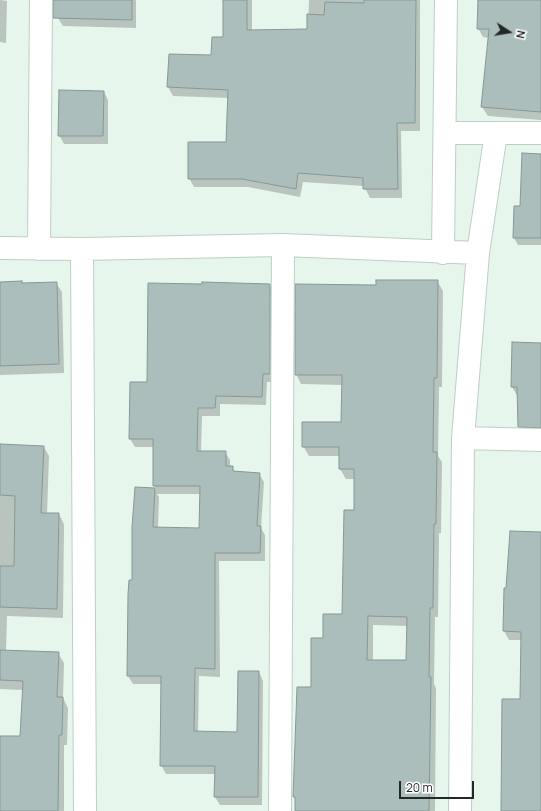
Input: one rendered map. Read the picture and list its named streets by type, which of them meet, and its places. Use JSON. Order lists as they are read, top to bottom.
{
  "scale_bar": "20 m",
  "north": "right"
}
